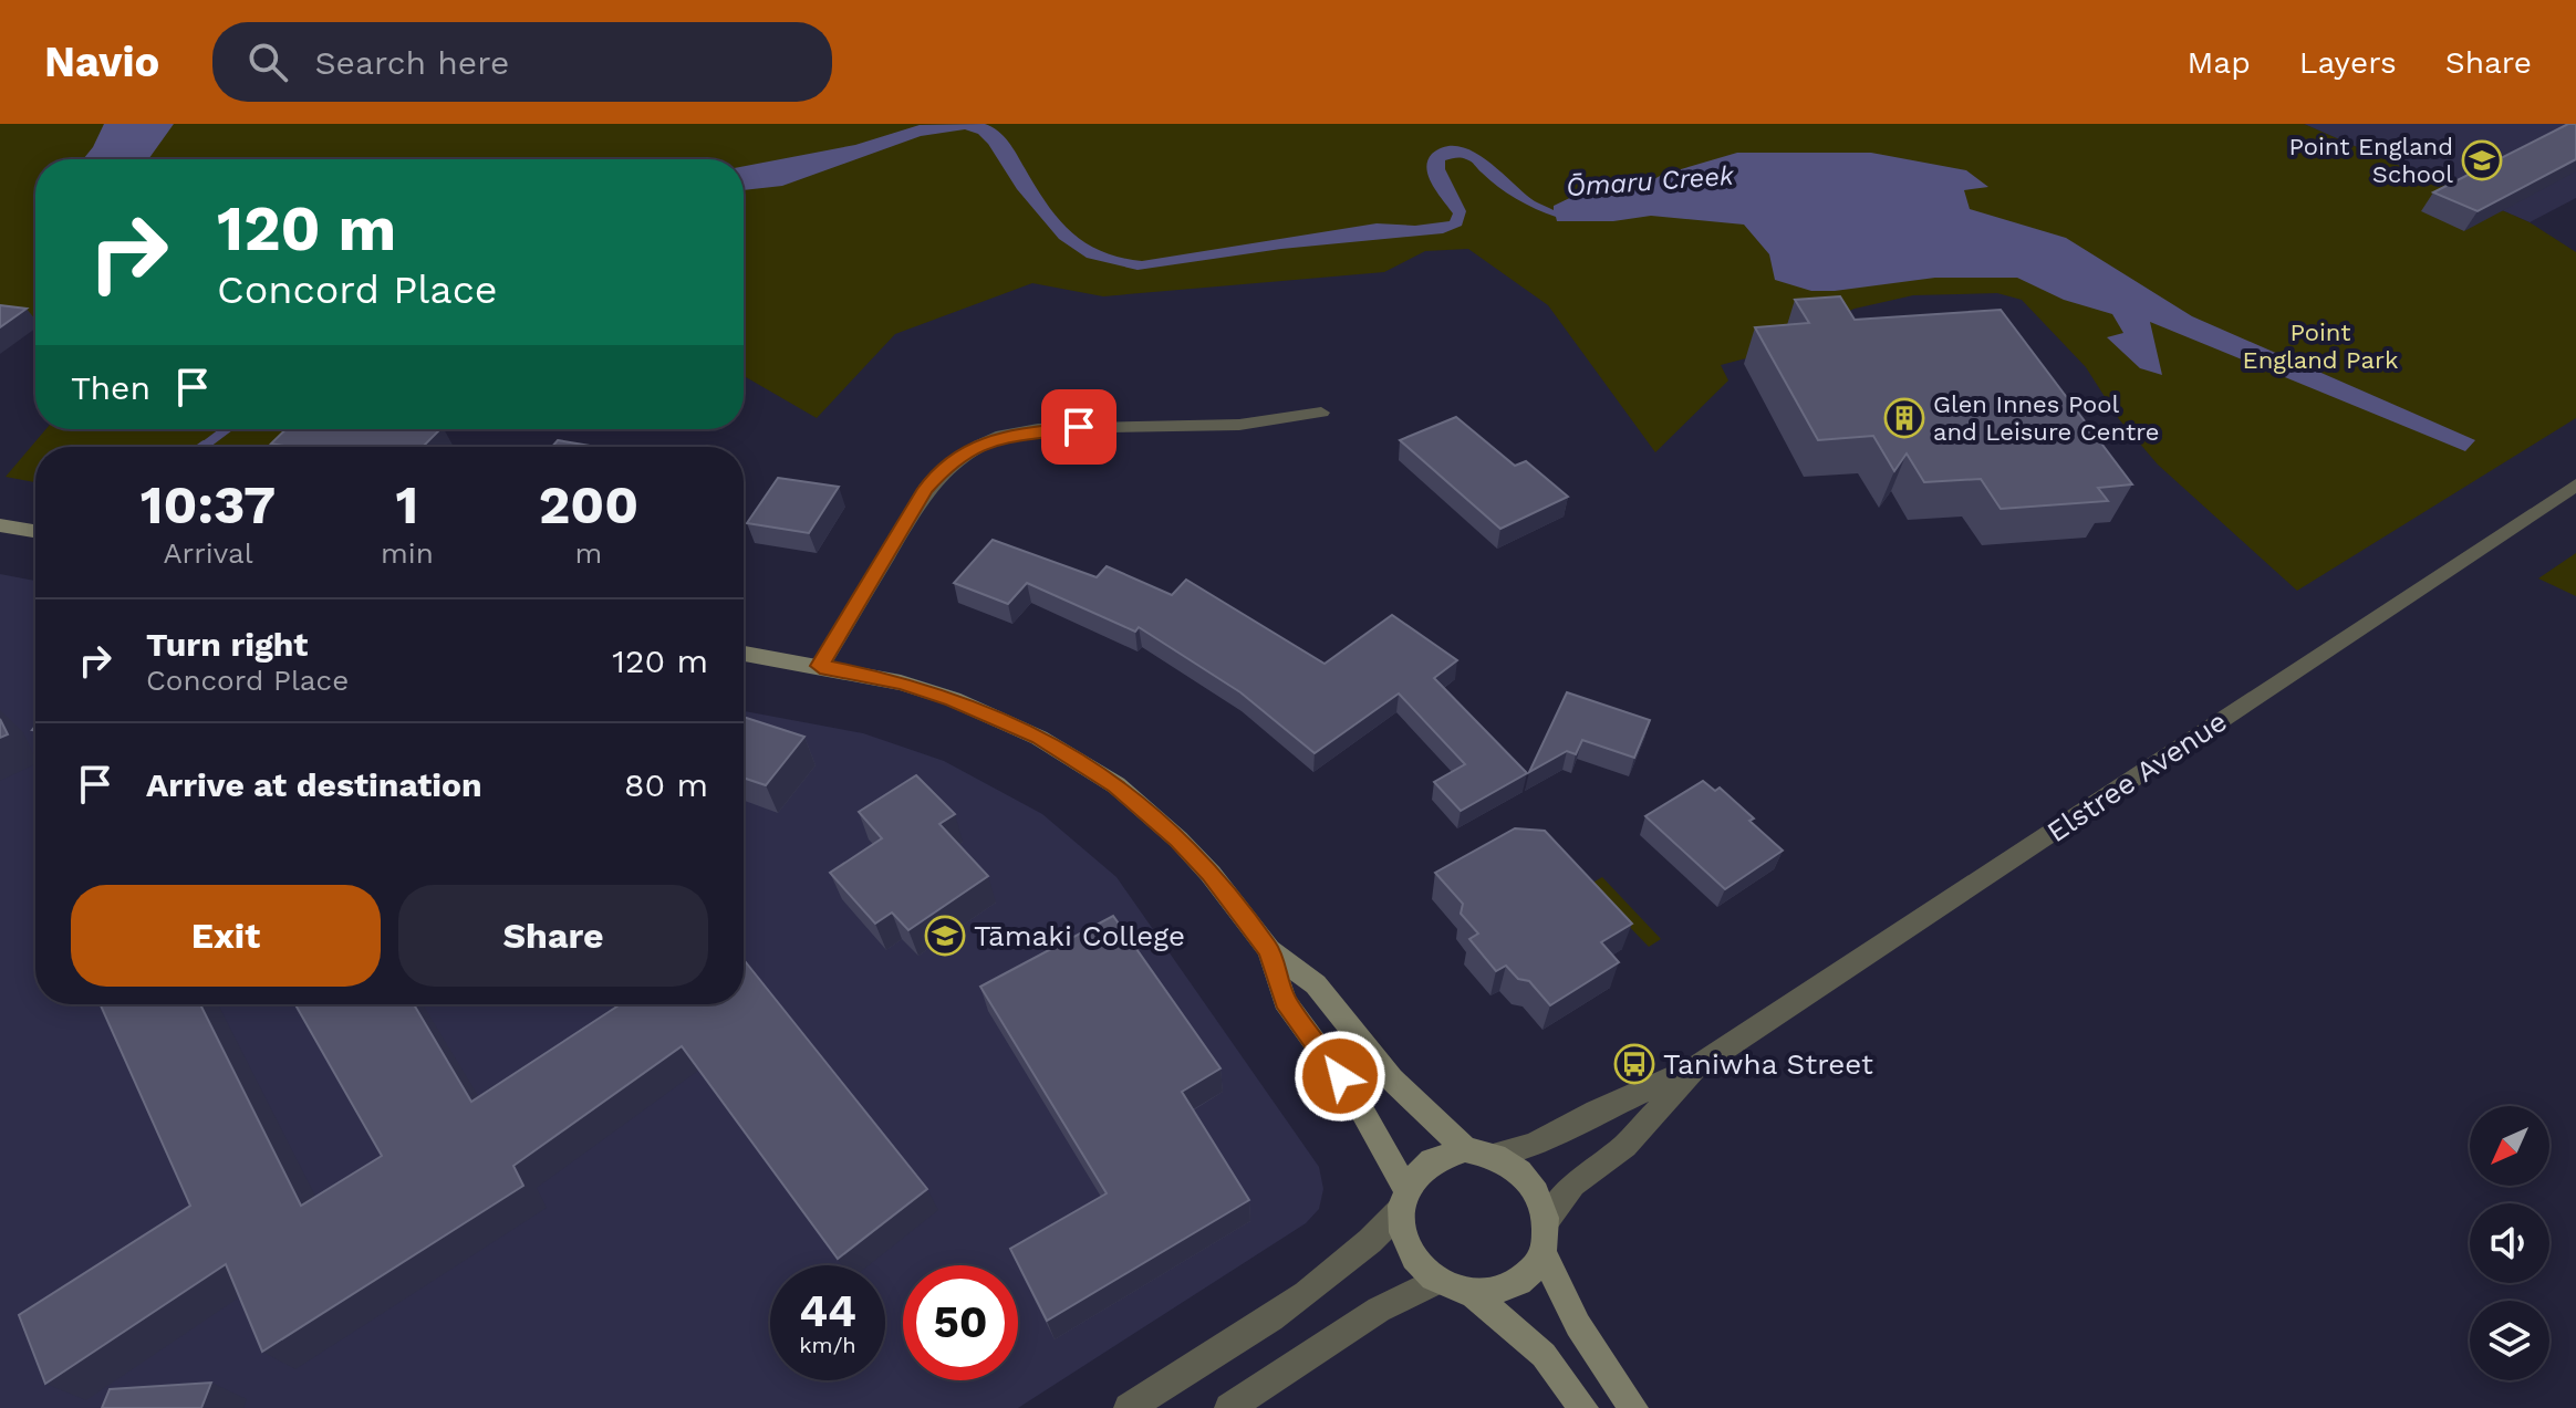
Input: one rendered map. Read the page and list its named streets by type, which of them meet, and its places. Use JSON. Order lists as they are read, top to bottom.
{
  "streets": {
    "street": ["Elstree Avenue"]
  },
  "water": ["Ōmaru Creek"],
  "parks": ["Point England Park"],
  "places": {
    "school or university": ["Point England School", "Tāmaki College"],
    "building": ["Glen Innes Pool and Leisure Centre"],
    "bus stop": ["Taniwha Street"]
  },
  "north": "bottom left",
  "page": {
    "header": "Navio",
    "search": "Search here",
    "nav": ["Map", "Layers", "Share"],
    "turn": ["120 m", "Concord Place"],
    "then": "Then",
    "eta": [
      "10:37",
      "Arrival",
      "1",
      "min",
      "200",
      "m"
    ],
    "list": [
      {
        "name": "Turn right",
        "note": "Concord Place",
        "value": "120 m"
      },
      {
        "name": "Arrive at destination",
        "value": "80 m"
      }
    ],
    "buttons": ["Exit", "Share"],
    "speed": "44 km/h",
    "limit": "50"
  }
}
